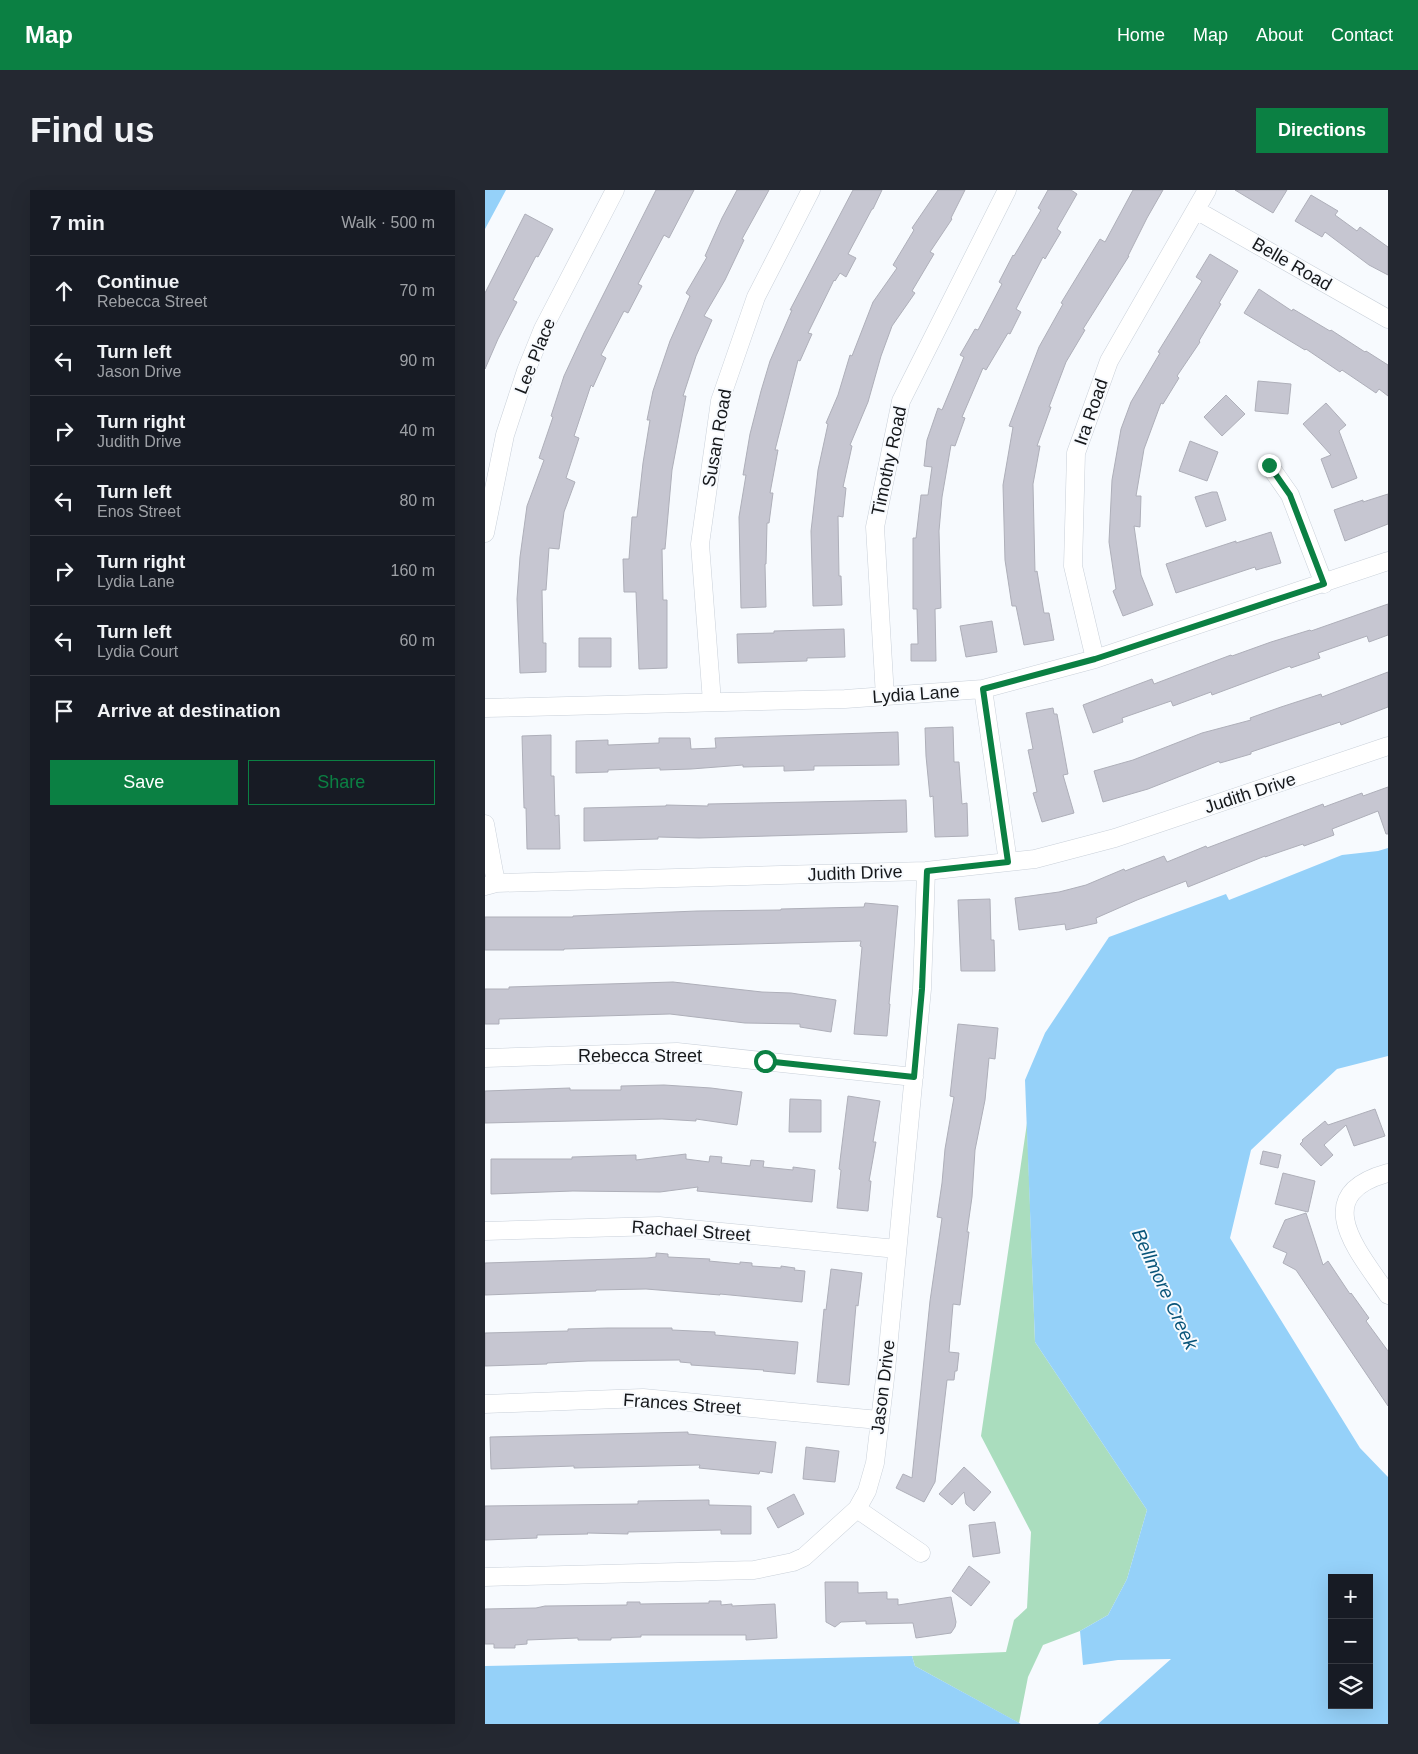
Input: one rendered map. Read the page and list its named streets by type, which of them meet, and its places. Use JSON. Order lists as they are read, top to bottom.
{
  "streets": {
    "street": [
      "Belle Road",
      "Lee Place",
      "Ira Road",
      "Susan Road",
      "Timothy Road",
      "Lydia Lane",
      "Judith Drive",
      "Rebecca Street",
      "Rachael Street",
      "Jason Drive",
      "Frances Street"
    ]
  },
  "crossings": [
    ["Belle Road", "Ira Road"],
    ["Ira Road", "Lydia Lane"],
    ["Susan Road", "Lydia Lane"],
    ["Timothy Road", "Lydia Lane"],
    ["Judith Drive", "Jason Drive"],
    ["Rebecca Street", "Jason Drive"],
    ["Rachael Street", "Jason Drive"],
    ["Jason Drive", "Frances Street"]
  ],
  "water": ["Bellmore Creek"],
  "page": {
    "header": "Map",
    "nav": [
      "Home",
      "Map",
      "About",
      "Contact"
    ],
    "buttons": [
      "Directions",
      ["Save", "Share"]
    ],
    "title": "Find us",
    "heading": ["7 min", "Walk · 500 m"],
    "list": [
      ["Continue", "Rebecca Street", "70 m"],
      ["Turn left", "Jason Drive", "90 m"],
      ["Turn right", "Judith Drive", "40 m"],
      ["Turn left", "Enos Street", "80 m"],
      ["Turn right", "Lydia Lane", "160 m"],
      ["Turn left", "Lydia Court", "60 m"],
      "Arrive at destination"
    ],
    "map_buttons": ["+", "−"]
  }
}
